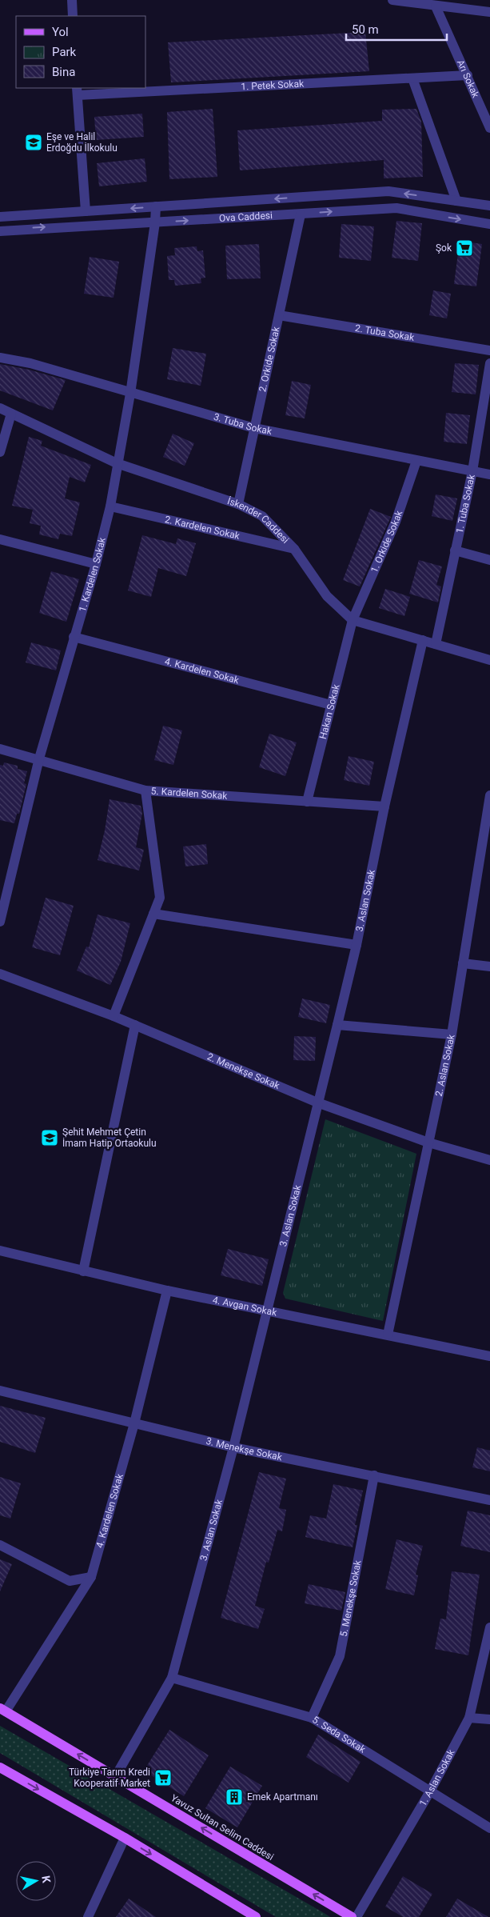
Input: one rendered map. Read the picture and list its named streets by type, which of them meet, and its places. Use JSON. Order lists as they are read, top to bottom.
{
  "streets": {
    "main road": ["Yavuz Sultan Selim Caddesi"],
    "street": [
      "Arı Sokak",
      "1. Petek Sokak",
      "Ova Caddesi",
      "2. Tuba Sokak",
      "2. Orkide Sokak",
      "3. Tuba Sokak",
      "1. Tuba Sokak",
      "İskender Caddesi",
      "2. Kardelen Sokak",
      "1. Orkide Sokak",
      "1. Kardelen Sokak",
      "4. Kardelen Sokak",
      "Hakan Sokak",
      "5. Kardelen Sokak",
      "3. Aslan Sokak",
      "2. Aslan Sokak",
      "2. Menekşe Sokak",
      "4. Avgan Sokak",
      "3. Menekşe Sokak",
      "5. Menekşe Sokak",
      "5. Seda Sokak",
      "1. Aslan Sokak"
    ]
  },
  "crossings": [
    ["Arı Sokak", "1. Petek Sokak"],
    ["Ova Caddesi", "2. Orkide Sokak"],
    ["Ova Caddesi", "1. Kardelen Sokak"],
    ["2. Tuba Sokak", "2. Orkide Sokak"],
    ["2. Orkide Sokak", "3. Tuba Sokak"],
    ["2. Orkide Sokak", "İskender Caddesi"],
    ["3. Tuba Sokak", "1. Tuba Sokak"],
    ["3. Tuba Sokak", "1. Orkide Sokak"],
    ["3. Tuba Sokak", "1. Kardelen Sokak"],
    ["1. Tuba Sokak", "İskender Caddesi"],
    ["İskender Caddesi", "2. Kardelen Sokak"],
    ["İskender Caddesi", "1. Orkide Sokak"],
    ["İskender Caddesi", "1. Kardelen Sokak"],
    ["İskender Caddesi", "Hakan Sokak"],
    ["İskender Caddesi", "3. Aslan Sokak"],
    ["2. Kardelen Sokak", "1. Kardelen Sokak"],
    ["1. Orkide Sokak", "Hakan Sokak"],
    ["1. Kardelen Sokak", "4. Kardelen Sokak"],
    ["1. Kardelen Sokak", "5. Kardelen Sokak"],
    ["4. Kardelen Sokak", "Hakan Sokak"],
    ["4. Kardelen Sokak", "4. Avgan Sokak"],
    ["4. Kardelen Sokak", "3. Menekşe Sokak"],
    ["4. Kardelen Sokak", "Yavuz Sultan Selim Caddesi"],
    ["Hakan Sokak", "5. Kardelen Sokak"],
    ["5. Kardelen Sokak", "3. Aslan Sokak"],
    ["3. Aslan Sokak", "2. Menekşe Sokak"],
    ["3. Aslan Sokak", "4. Avgan Sokak"],
    ["3. Aslan Sokak", "3. Menekşe Sokak"],
    ["3. Aslan Sokak", "5. Seda Sokak"],
    ["3. Aslan Sokak", "Yavuz Sultan Selim Caddesi"],
    ["2. Aslan Sokak", "2. Menekşe Sokak"],
    ["2. Aslan Sokak", "4. Avgan Sokak"],
    ["3. Menekşe Sokak", "5. Menekşe Sokak"],
    ["5. Menekşe Sokak", "5. Seda Sokak"],
    ["5. Seda Sokak", "1. Aslan Sokak"]
  ],
  "places": {
    "school or university": ["Eşe ve Halil Erdoğdu İlkokulu", "Şehit Mehmet Çetin İmam Hatip Ortaokulu"],
    "supermarket": ["Şok", "Türkiye Tarım Kredi Kooperatif Market"],
    "building": ["Emek Apartmanı"]
  },
  "legend": ["Yol", "Park", "Bina"],
  "scale_bar": "50 m",
  "north": "right"
}
